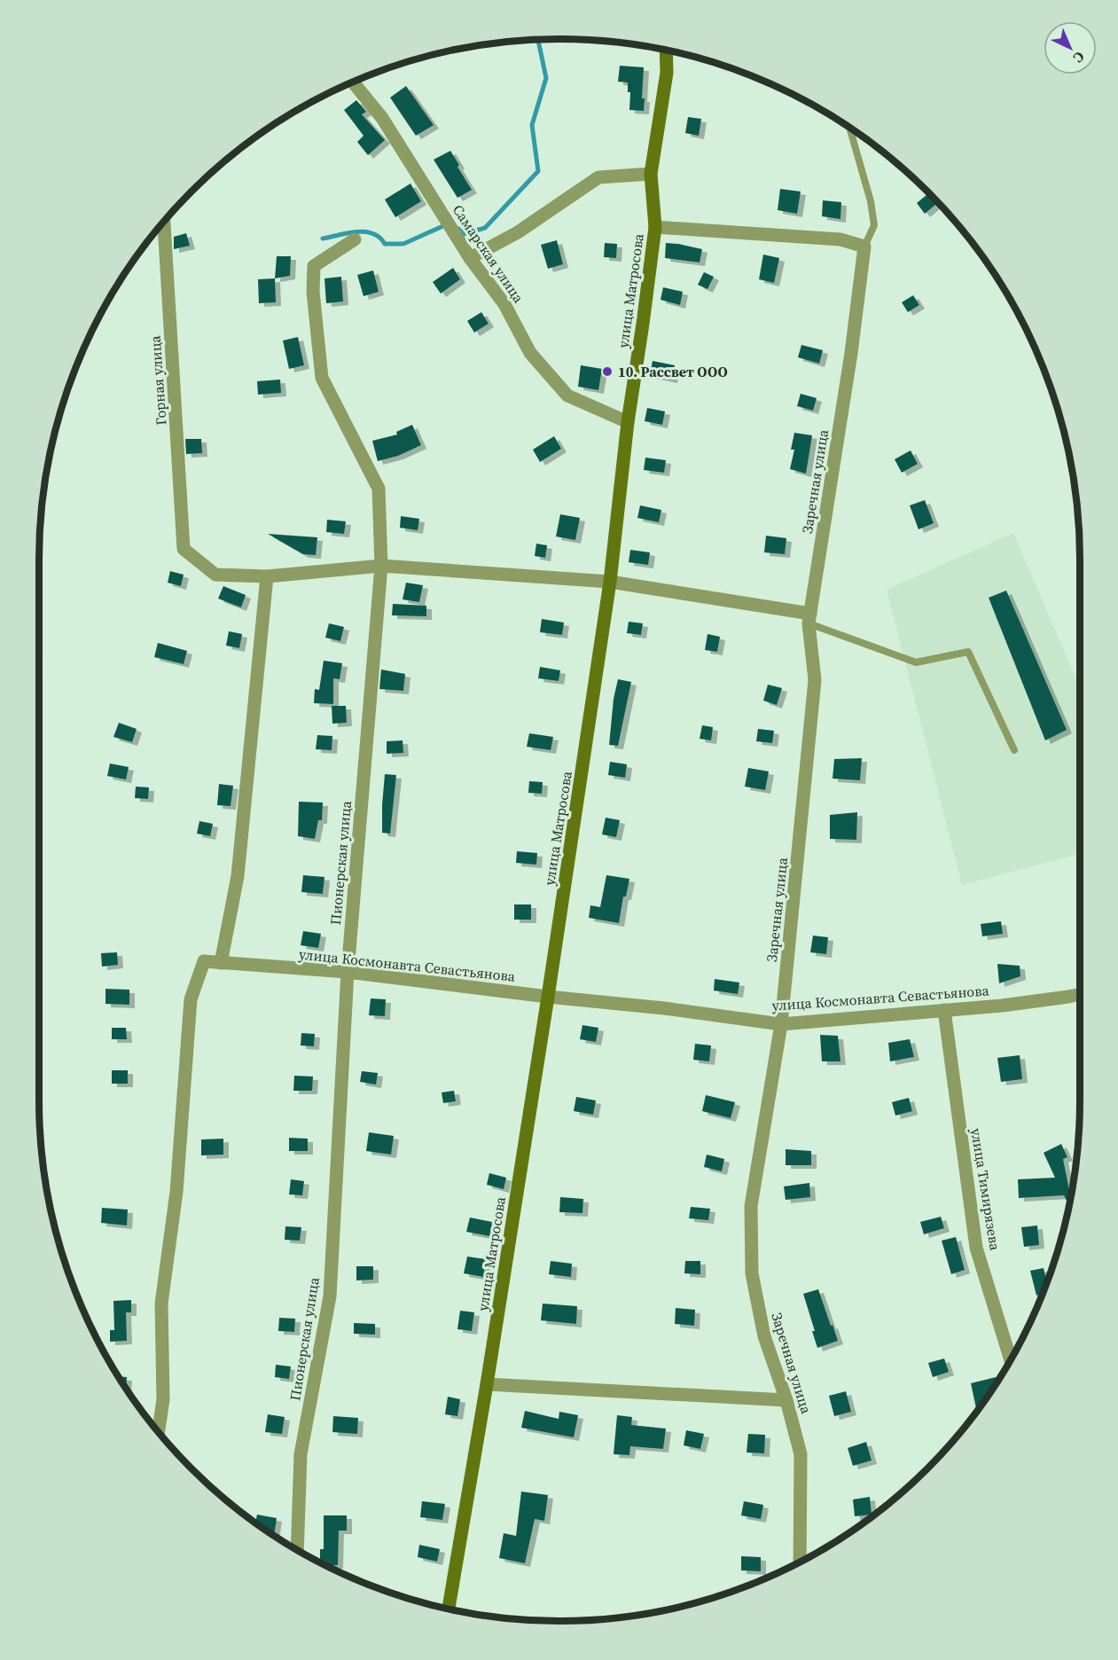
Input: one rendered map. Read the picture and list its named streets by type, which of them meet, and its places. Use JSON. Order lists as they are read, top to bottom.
{
  "streets": {
    "main road": ["улица Матросова"],
    "street": [
      "Самарская улица",
      "Горная улица",
      "Заречная улица",
      "Пионерская улица",
      "улица Космонавта Севастьянова",
      "улица Тимирязева"
    ]
  },
  "crossings": [
    ["Самарская улица", "улица Матросова"],
    ["улица Матросова", "улица Космонавта Севастьянова"],
    ["Заречная улица", "улица Космонавта Севастьянова"],
    ["Пионерская улица", "улица Космонавта Севастьянова"],
    ["улица Космонавта Севастьянова", "улица Тимирязева"]
  ],
  "places": ["10. Рассвет ООО"],
  "north": "bottom right"
}
